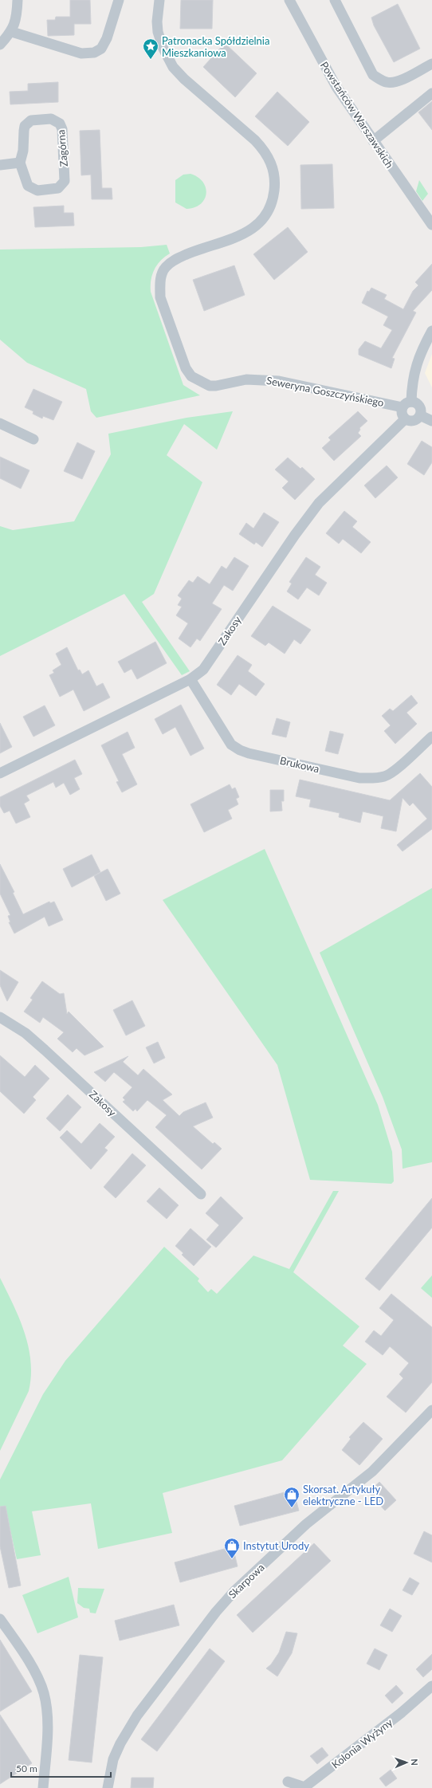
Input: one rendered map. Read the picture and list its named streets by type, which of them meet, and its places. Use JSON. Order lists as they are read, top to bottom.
{
  "streets": {
    "street": [
      "Powstańców Warszawskich",
      "Zagórna",
      "Seweryna Goszczyńskiego",
      "Zakosy",
      "Brukowa",
      "Skarpowa",
      "Kolonia Wyżyny"
    ]
  },
  "crossings": [
    ["Seweryna Goszczyńskiego", "Zakosy"],
    ["Zakosy", "Brukowa"]
  ],
  "places": {
    "place": ["Patronacka Spółdzielnia Mieszkaniowa"],
    "shop": ["Skorsat. Artykuły elektryczne - LED", "Instytut Urody"]
  },
  "scale_bar": "50 m",
  "north": "right"
}
